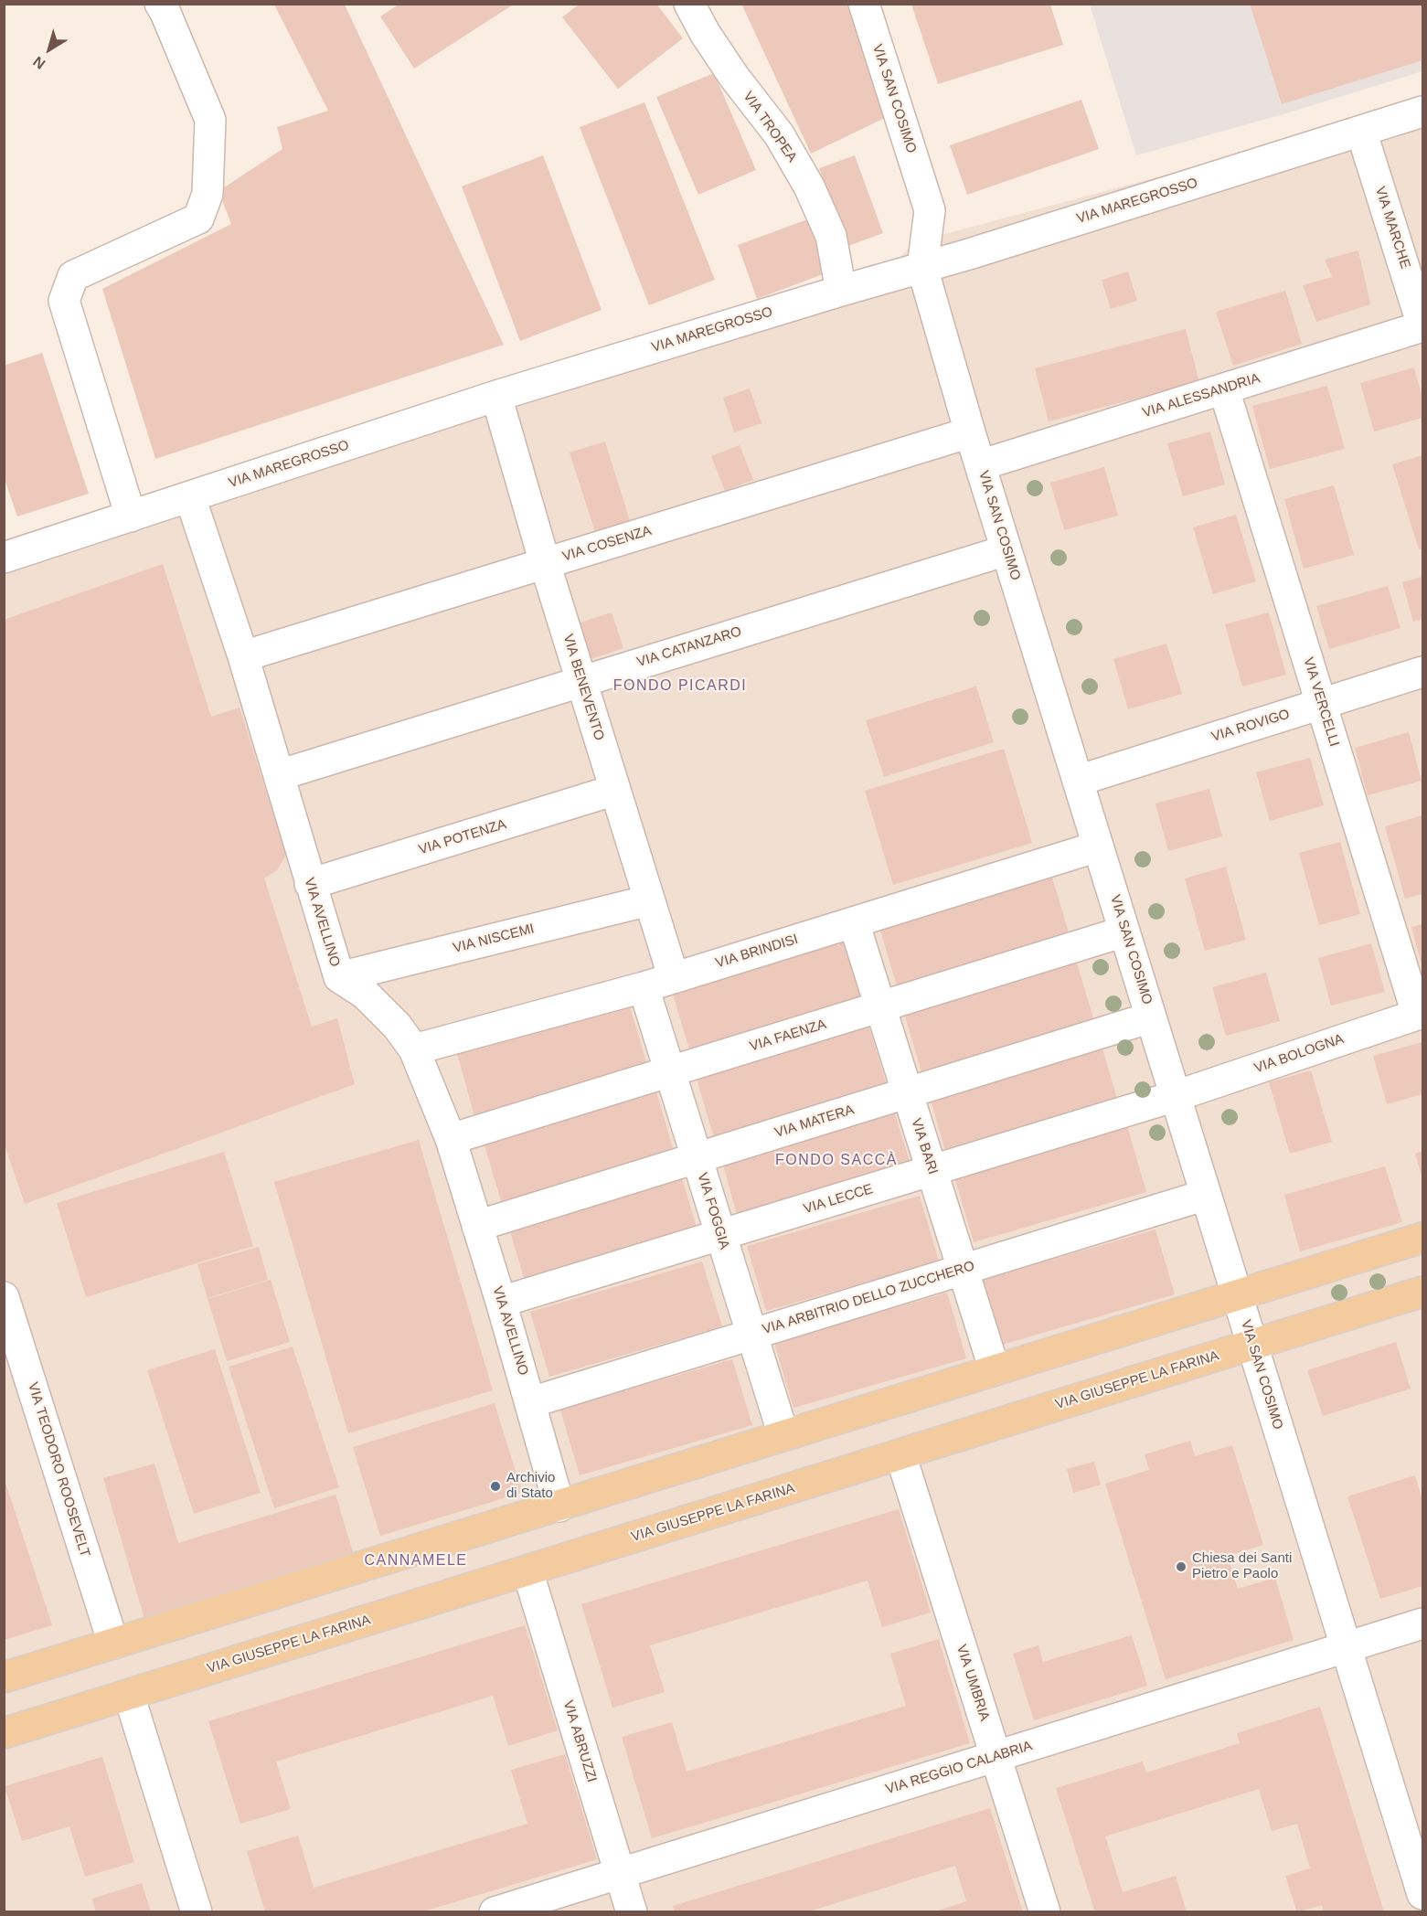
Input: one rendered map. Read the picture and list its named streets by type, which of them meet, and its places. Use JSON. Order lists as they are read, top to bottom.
{
  "streets": {
    "main road": ["VIA GIUSEPPE LA FARINA"],
    "street": [
      "VIA SAN COSIMO",
      "VIA TROPEA",
      "VIA MAREGROSSO",
      "VIA MARCHE",
      "VIA ALESSANDRIA",
      "VIA COSENZA",
      "VIA CATANZARO",
      "VIA BENEVENTO",
      "VIA VERCELLI",
      "VIA ROVIGO",
      "VIA POTENZA",
      "VIA AVELLINO",
      "VIA NISCEMI",
      "VIA BRINDISI",
      "VIA FAENZA",
      "VIA BOLOGNA",
      "VIA MATERA",
      "VIA BARI",
      "VIA LECCE",
      "VIA FOGGIA",
      "VIA ARBITRIO DELLO ZUCCHERO",
      "VIA TEODORO ROOSEVELT",
      "VIA UMBRIA",
      "VIA ABRUZZI",
      "VIA REGGIO CALABRIA"
    ]
  },
  "crossings": [
    ["VIA SAN COSIMO", "VIA MAREGROSSO"],
    ["VIA SAN COSIMO", "VIA ALESSANDRIA"],
    ["VIA SAN COSIMO", "VIA COSENZA"],
    ["VIA SAN COSIMO", "VIA CATANZARO"],
    ["VIA SAN COSIMO", "VIA ROVIGO"],
    ["VIA SAN COSIMO", "VIA BRINDISI"],
    ["VIA SAN COSIMO", "VIA FAENZA"],
    ["VIA SAN COSIMO", "VIA BOLOGNA"],
    ["VIA SAN COSIMO", "VIA MATERA"],
    ["VIA SAN COSIMO", "VIA LECCE"],
    ["VIA SAN COSIMO", "VIA ARBITRIO DELLO ZUCCHERO"],
    ["VIA SAN COSIMO", "VIA GIUSEPPE LA FARINA"],
    ["VIA SAN COSIMO", "VIA REGGIO CALABRIA"],
    ["VIA TROPEA", "VIA MAREGROSSO"],
    ["VIA MAREGROSSO", "VIA MARCHE"],
    ["VIA MAREGROSSO", "VIA BENEVENTO"],
    ["VIA MAREGROSSO", "VIA AVELLINO"],
    ["VIA MARCHE", "VIA ALESSANDRIA"],
    ["VIA ALESSANDRIA", "VIA VERCELLI"],
    ["VIA COSENZA", "VIA BENEVENTO"],
    ["VIA COSENZA", "VIA AVELLINO"],
    ["VIA CATANZARO", "VIA BENEVENTO"],
    ["VIA CATANZARO", "VIA AVELLINO"],
    ["VIA BENEVENTO", "VIA POTENZA"],
    ["VIA BENEVENTO", "VIA NISCEMI"],
    ["VIA BENEVENTO", "VIA BRINDISI"],
    ["VIA VERCELLI", "VIA ROVIGO"],
    ["VIA VERCELLI", "VIA BOLOGNA"],
    ["VIA POTENZA", "VIA AVELLINO"],
    ["VIA AVELLINO", "VIA NISCEMI"],
    ["VIA AVELLINO", "VIA BRINDISI"],
    ["VIA AVELLINO", "VIA FAENZA"],
    ["VIA AVELLINO", "VIA MATERA"],
    ["VIA AVELLINO", "VIA LECCE"],
    ["VIA AVELLINO", "VIA ARBITRIO DELLO ZUCCHERO"],
    ["VIA BRINDISI", "VIA BARI"],
    ["VIA BRINDISI", "VIA FOGGIA"],
    ["VIA FAENZA", "VIA BARI"],
    ["VIA FAENZA", "VIA FOGGIA"],
    ["VIA BOLOGNA", "VIA LECCE"],
    ["VIA MATERA", "VIA BARI"],
    ["VIA MATERA", "VIA FOGGIA"],
    ["VIA BARI", "VIA LECCE"],
    ["VIA BARI", "VIA ARBITRIO DELLO ZUCCHERO"],
    ["VIA LECCE", "VIA FOGGIA"],
    ["VIA FOGGIA", "VIA ARBITRIO DELLO ZUCCHERO"],
    ["VIA GIUSEPPE LA FARINA", "VIA UMBRIA"],
    ["VIA GIUSEPPE LA FARINA", "VIA ABRUZZI"],
    ["VIA UMBRIA", "VIA REGGIO CALABRIA"],
    ["VIA ABRUZZI", "VIA REGGIO CALABRIA"]
  ],
  "districts": ["FONDO PICARDI", "FONDO SACCÀ", "CANNAMELE"],
  "places": ["Archivio di Stato", "Chiesa dei Santi Pietro e Paolo"],
  "north": "bottom left"
}
